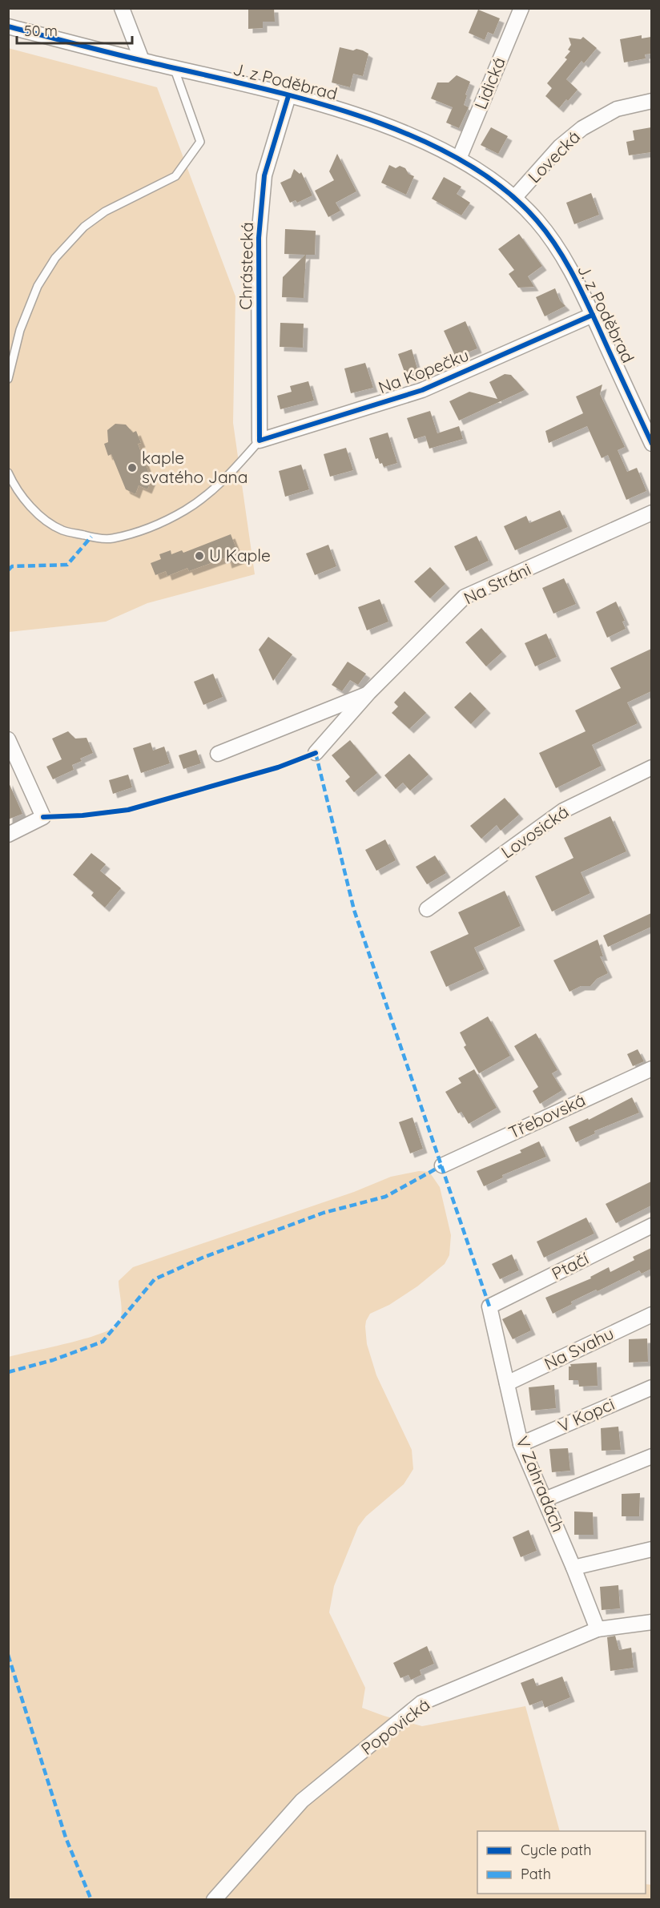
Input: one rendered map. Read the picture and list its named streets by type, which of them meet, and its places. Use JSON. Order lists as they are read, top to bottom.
{
  "streets": {
    "street": [
      "J. z Poděbrad",
      "Lidická",
      "Lovecká",
      "Chrástecká",
      "Na Kopečku",
      "Na Stráni",
      "Lovosická",
      "Třebovská",
      "Ptačí",
      "Na Svahu",
      "V Kopci",
      "V Zahradách",
      "Popovická"
    ]
  },
  "crossings": [
    ["J. z Poděbrad", "Lidická"],
    ["J. z Poděbrad", "Lovecká"],
    ["J. z Poděbrad", "Chrástecká"],
    ["J. z Poděbrad", "Na Kopečku"],
    ["Chrástecká", "Na Kopečku"],
    ["Ptačí", "V Zahradách"],
    ["Na Svahu", "V Zahradách"],
    ["V Kopci", "V Zahradách"],
    ["V Zahradách", "Popovická"]
  ],
  "places": ["kaple svatého Jana", "U Kaple"],
  "legend": ["Cycle path", "Path"],
  "scale_bar": "50 m"
}
